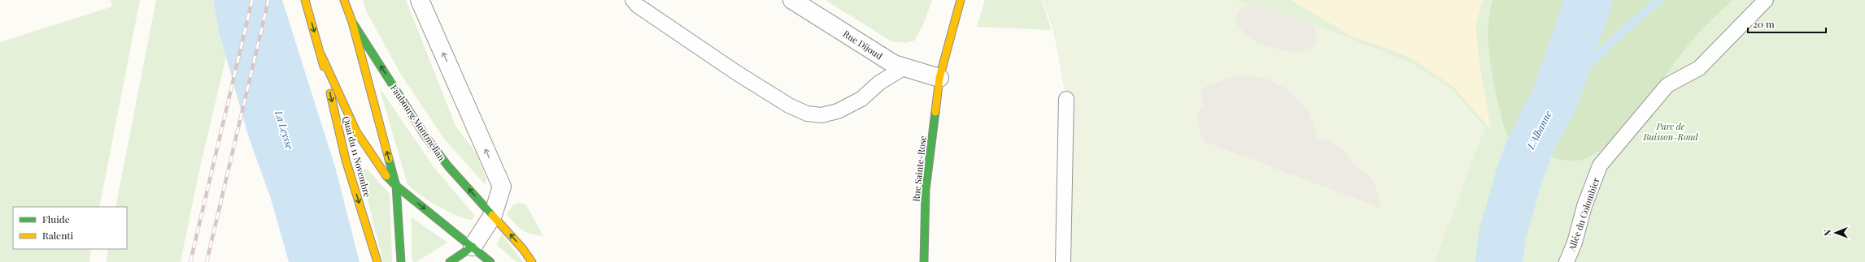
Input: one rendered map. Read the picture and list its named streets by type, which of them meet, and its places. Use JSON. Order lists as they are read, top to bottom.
{
  "streets": {
    "main road": ["Faubourg Montmélian", "Quai du 11 Novembre", "Rue Sainte-Rose"],
    "street": ["Rue Dijoud"],
    "lane": ["Allée du Colombier"]
  },
  "crossings": [
    ["Rue Dijoud", "Rue Sainte-Rose"]
  ],
  "water": ["La Leysse", "L'Albanne"],
  "parks": ["Parc de Buisson-Rond"],
  "legend": ["Fluide", "Ralenti"],
  "scale_bar": "20 m",
  "north": "left"
}
